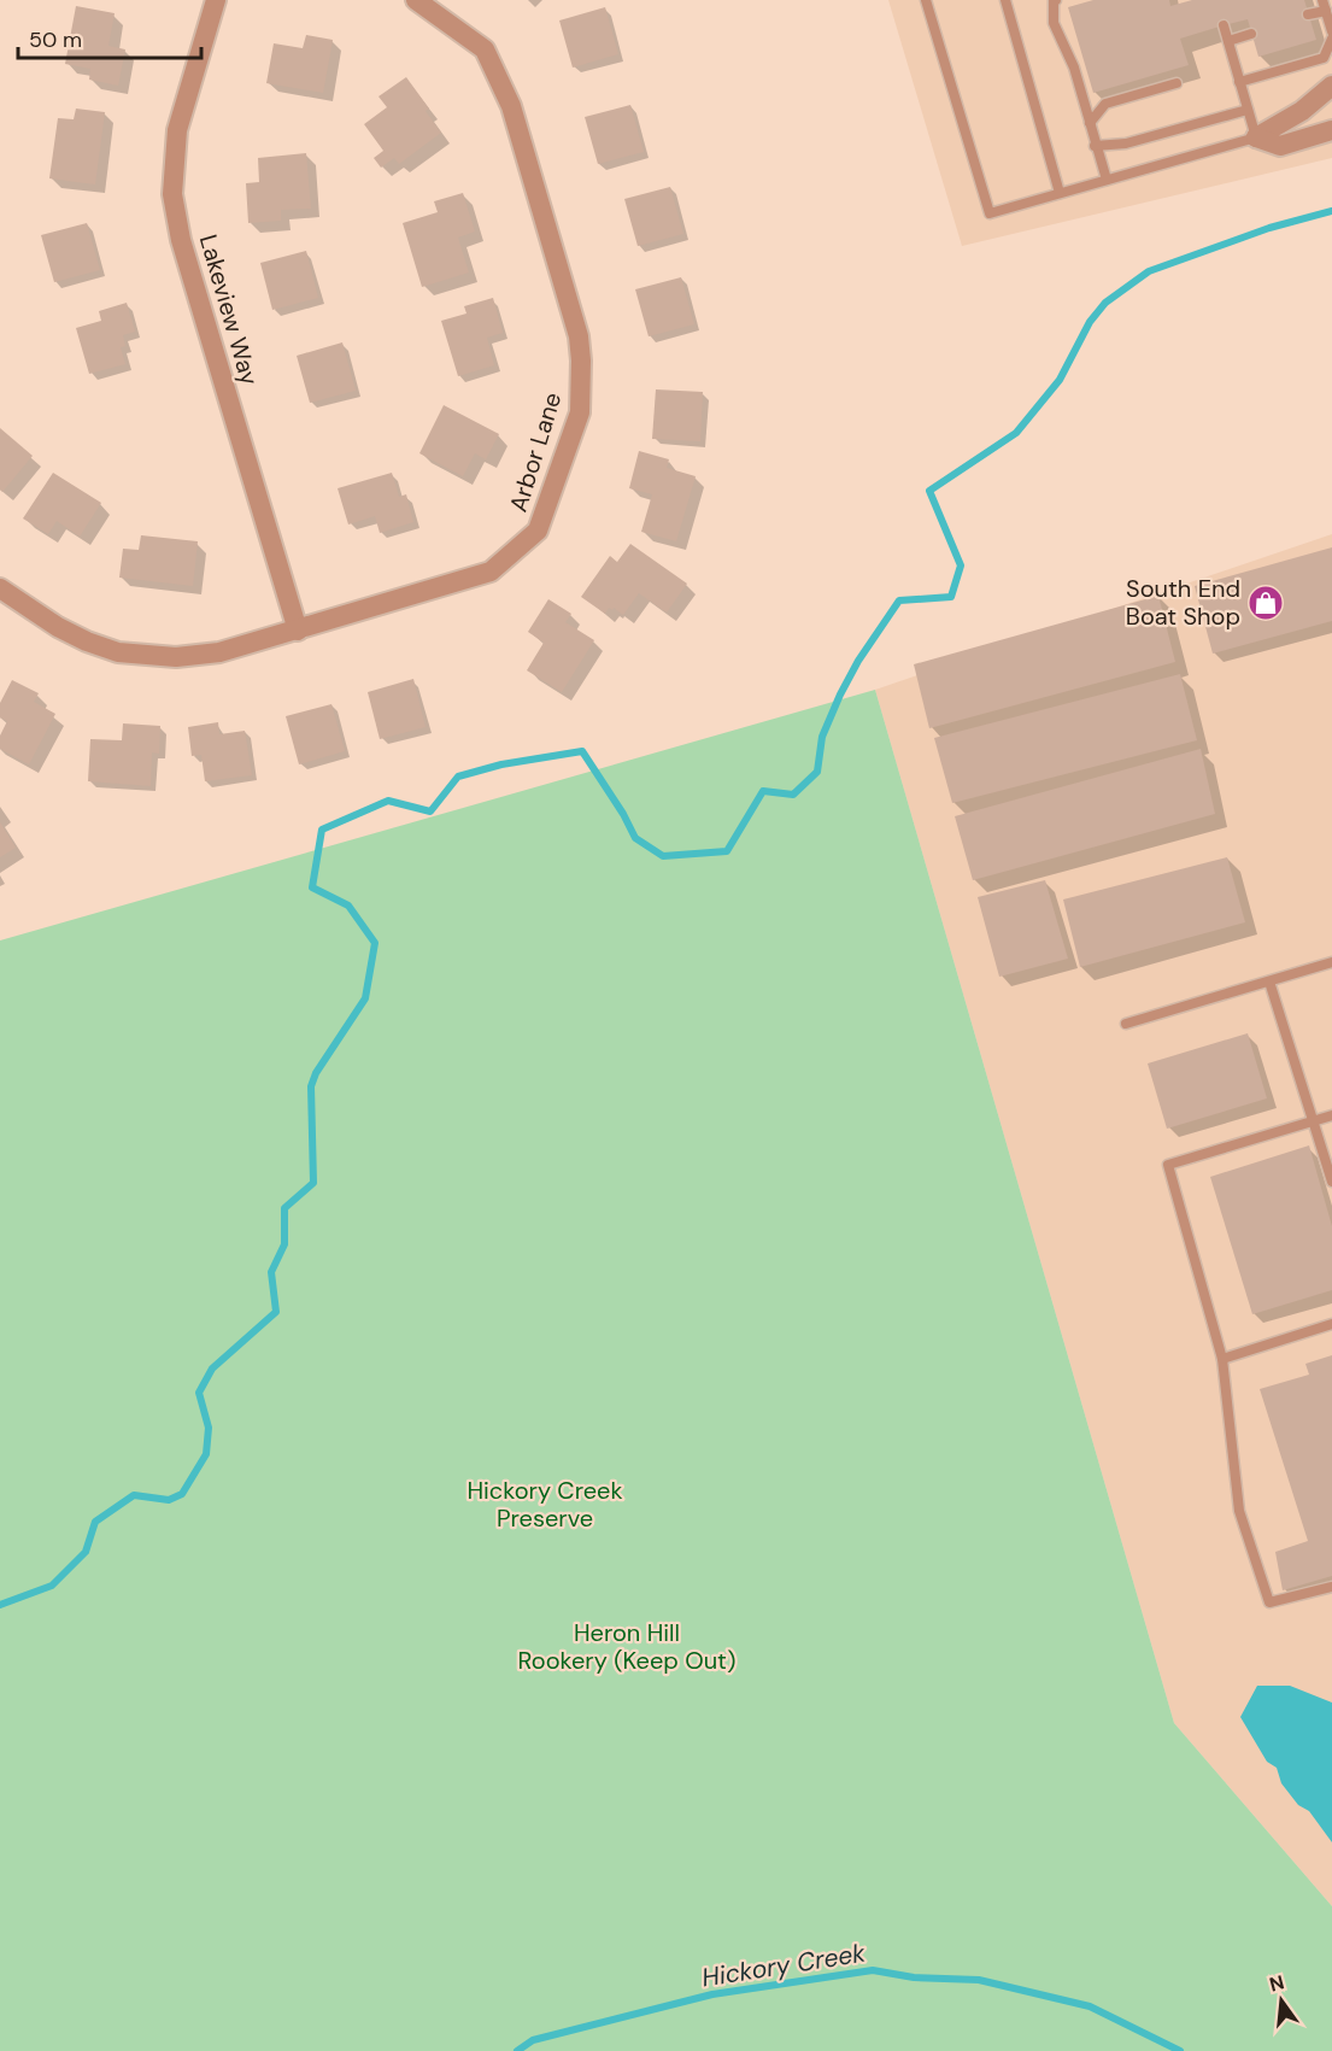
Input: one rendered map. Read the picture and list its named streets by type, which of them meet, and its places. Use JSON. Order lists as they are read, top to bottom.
{
  "streets": {
    "street": ["Lakeview Way", "Arbor Lane"]
  },
  "crossings": [
    ["Lakeview Way", "Arbor Lane"]
  ],
  "water": ["Hickory Creek"],
  "parks": ["Hickory Creek Preserve", "Heron Hill Rookery (Keep Out)"],
  "places": {
    "shop": ["South End Boat Shop"]
  },
  "scale_bar": "50 m",
  "north": "top"
}
